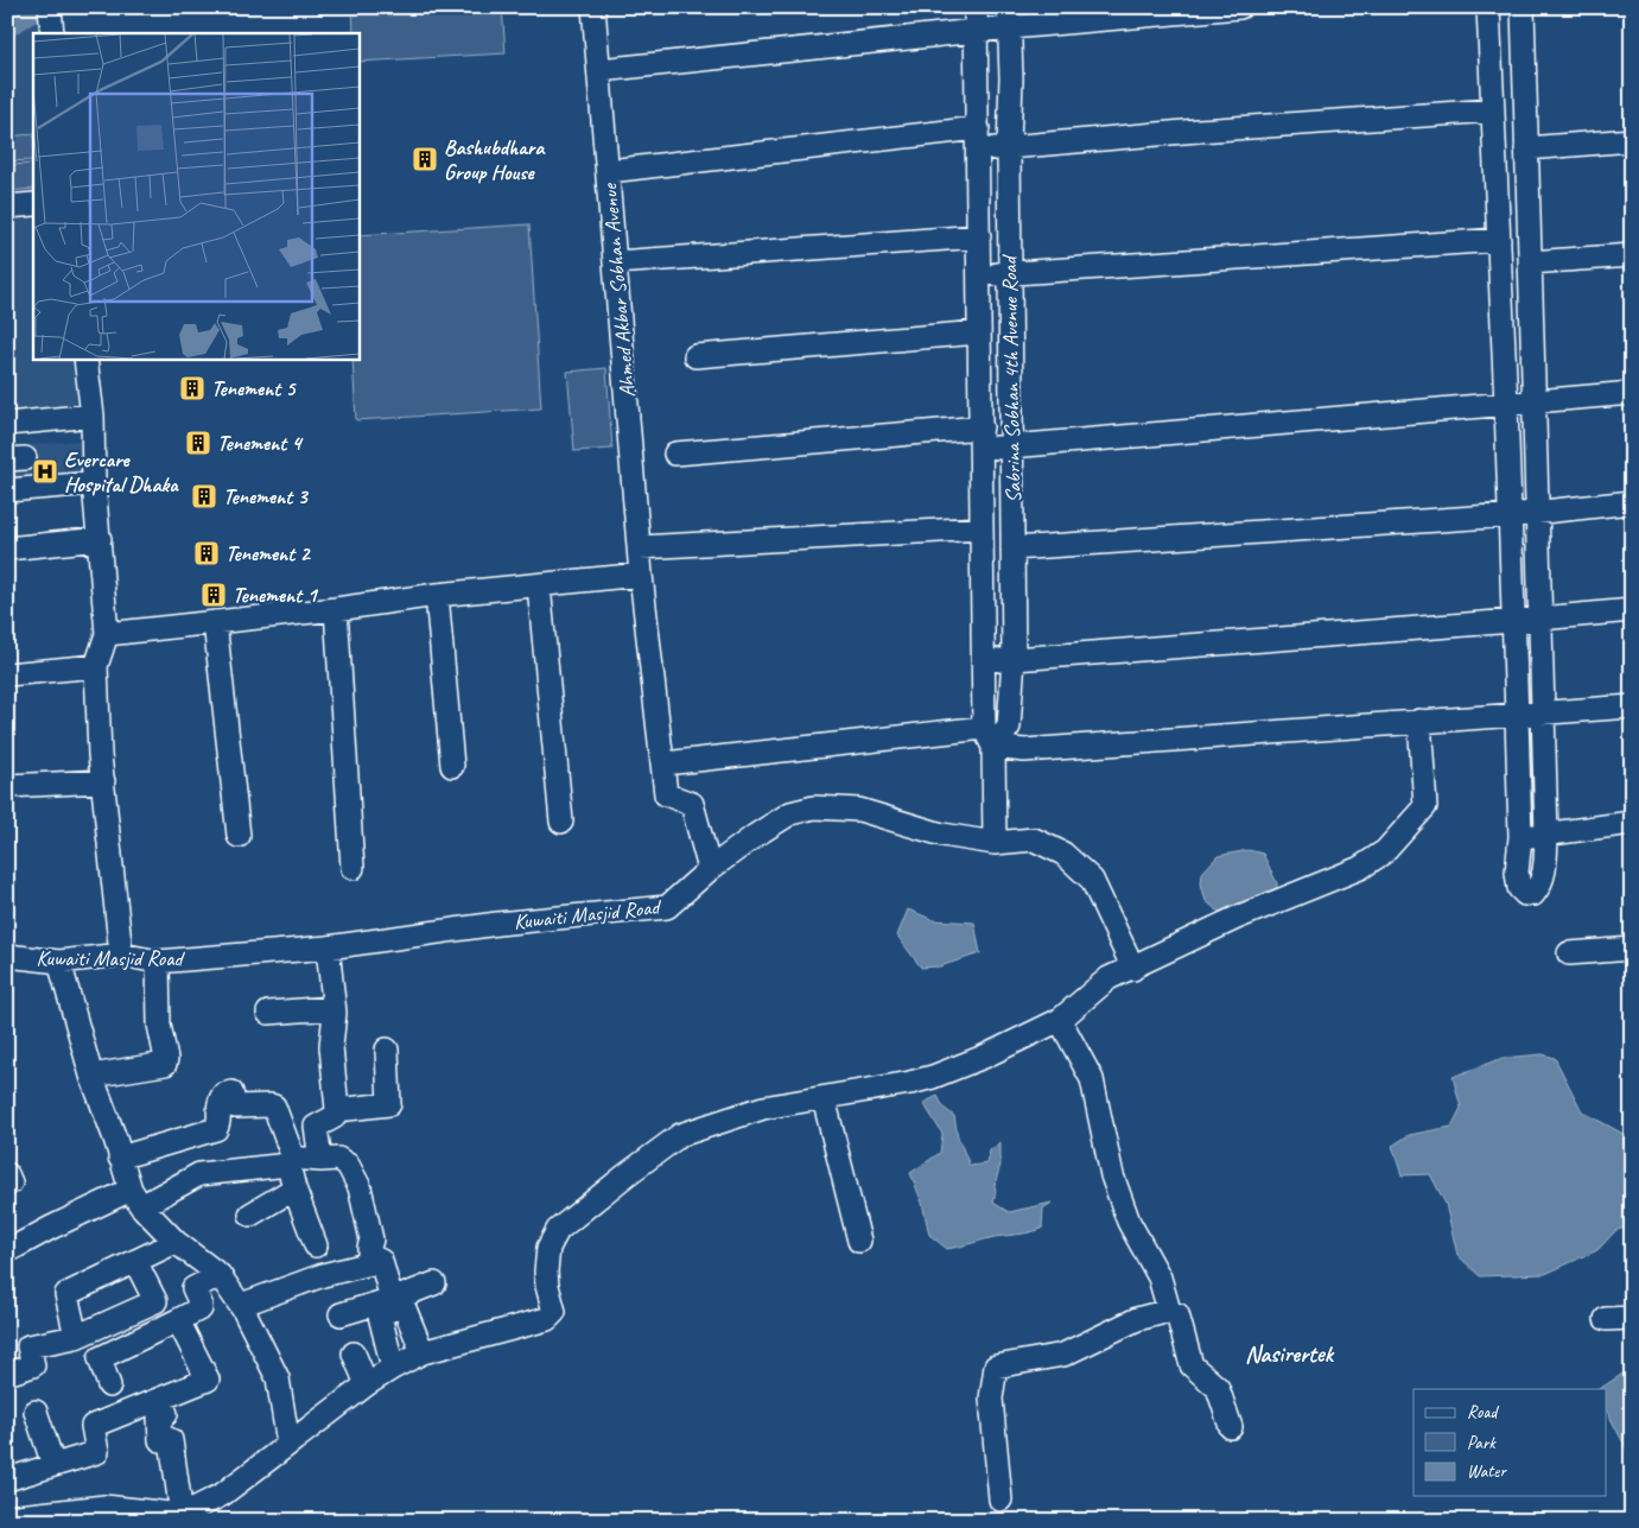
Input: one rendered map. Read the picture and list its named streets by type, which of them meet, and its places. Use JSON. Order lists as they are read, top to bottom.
{
  "streets": {
    "street": ["Ahmed Akbar Sobhan Avenue", "Sabrina Sobhan 4th Avenue Road", "Kuwaiti Masjid Road"]
  },
  "crossings": [
    ["Ahmed Akbar Sobhan Avenue", "Kuwaiti Masjid Road"],
    ["Sabrina Sobhan 4th Avenue Road", "Kuwaiti Masjid Road"]
  ],
  "districts": ["Nasirertek"],
  "places": {
    "building": [
      "Bashubdhara Group House",
      "Tenement 5",
      "Tenement 4",
      "Tenement 3",
      "Tenement 2",
      "Tenement 1"
    ],
    "hospital": ["Evercare Hospital Dhaka"]
  },
  "legend": ["Road", "Park", "Water"]
}
